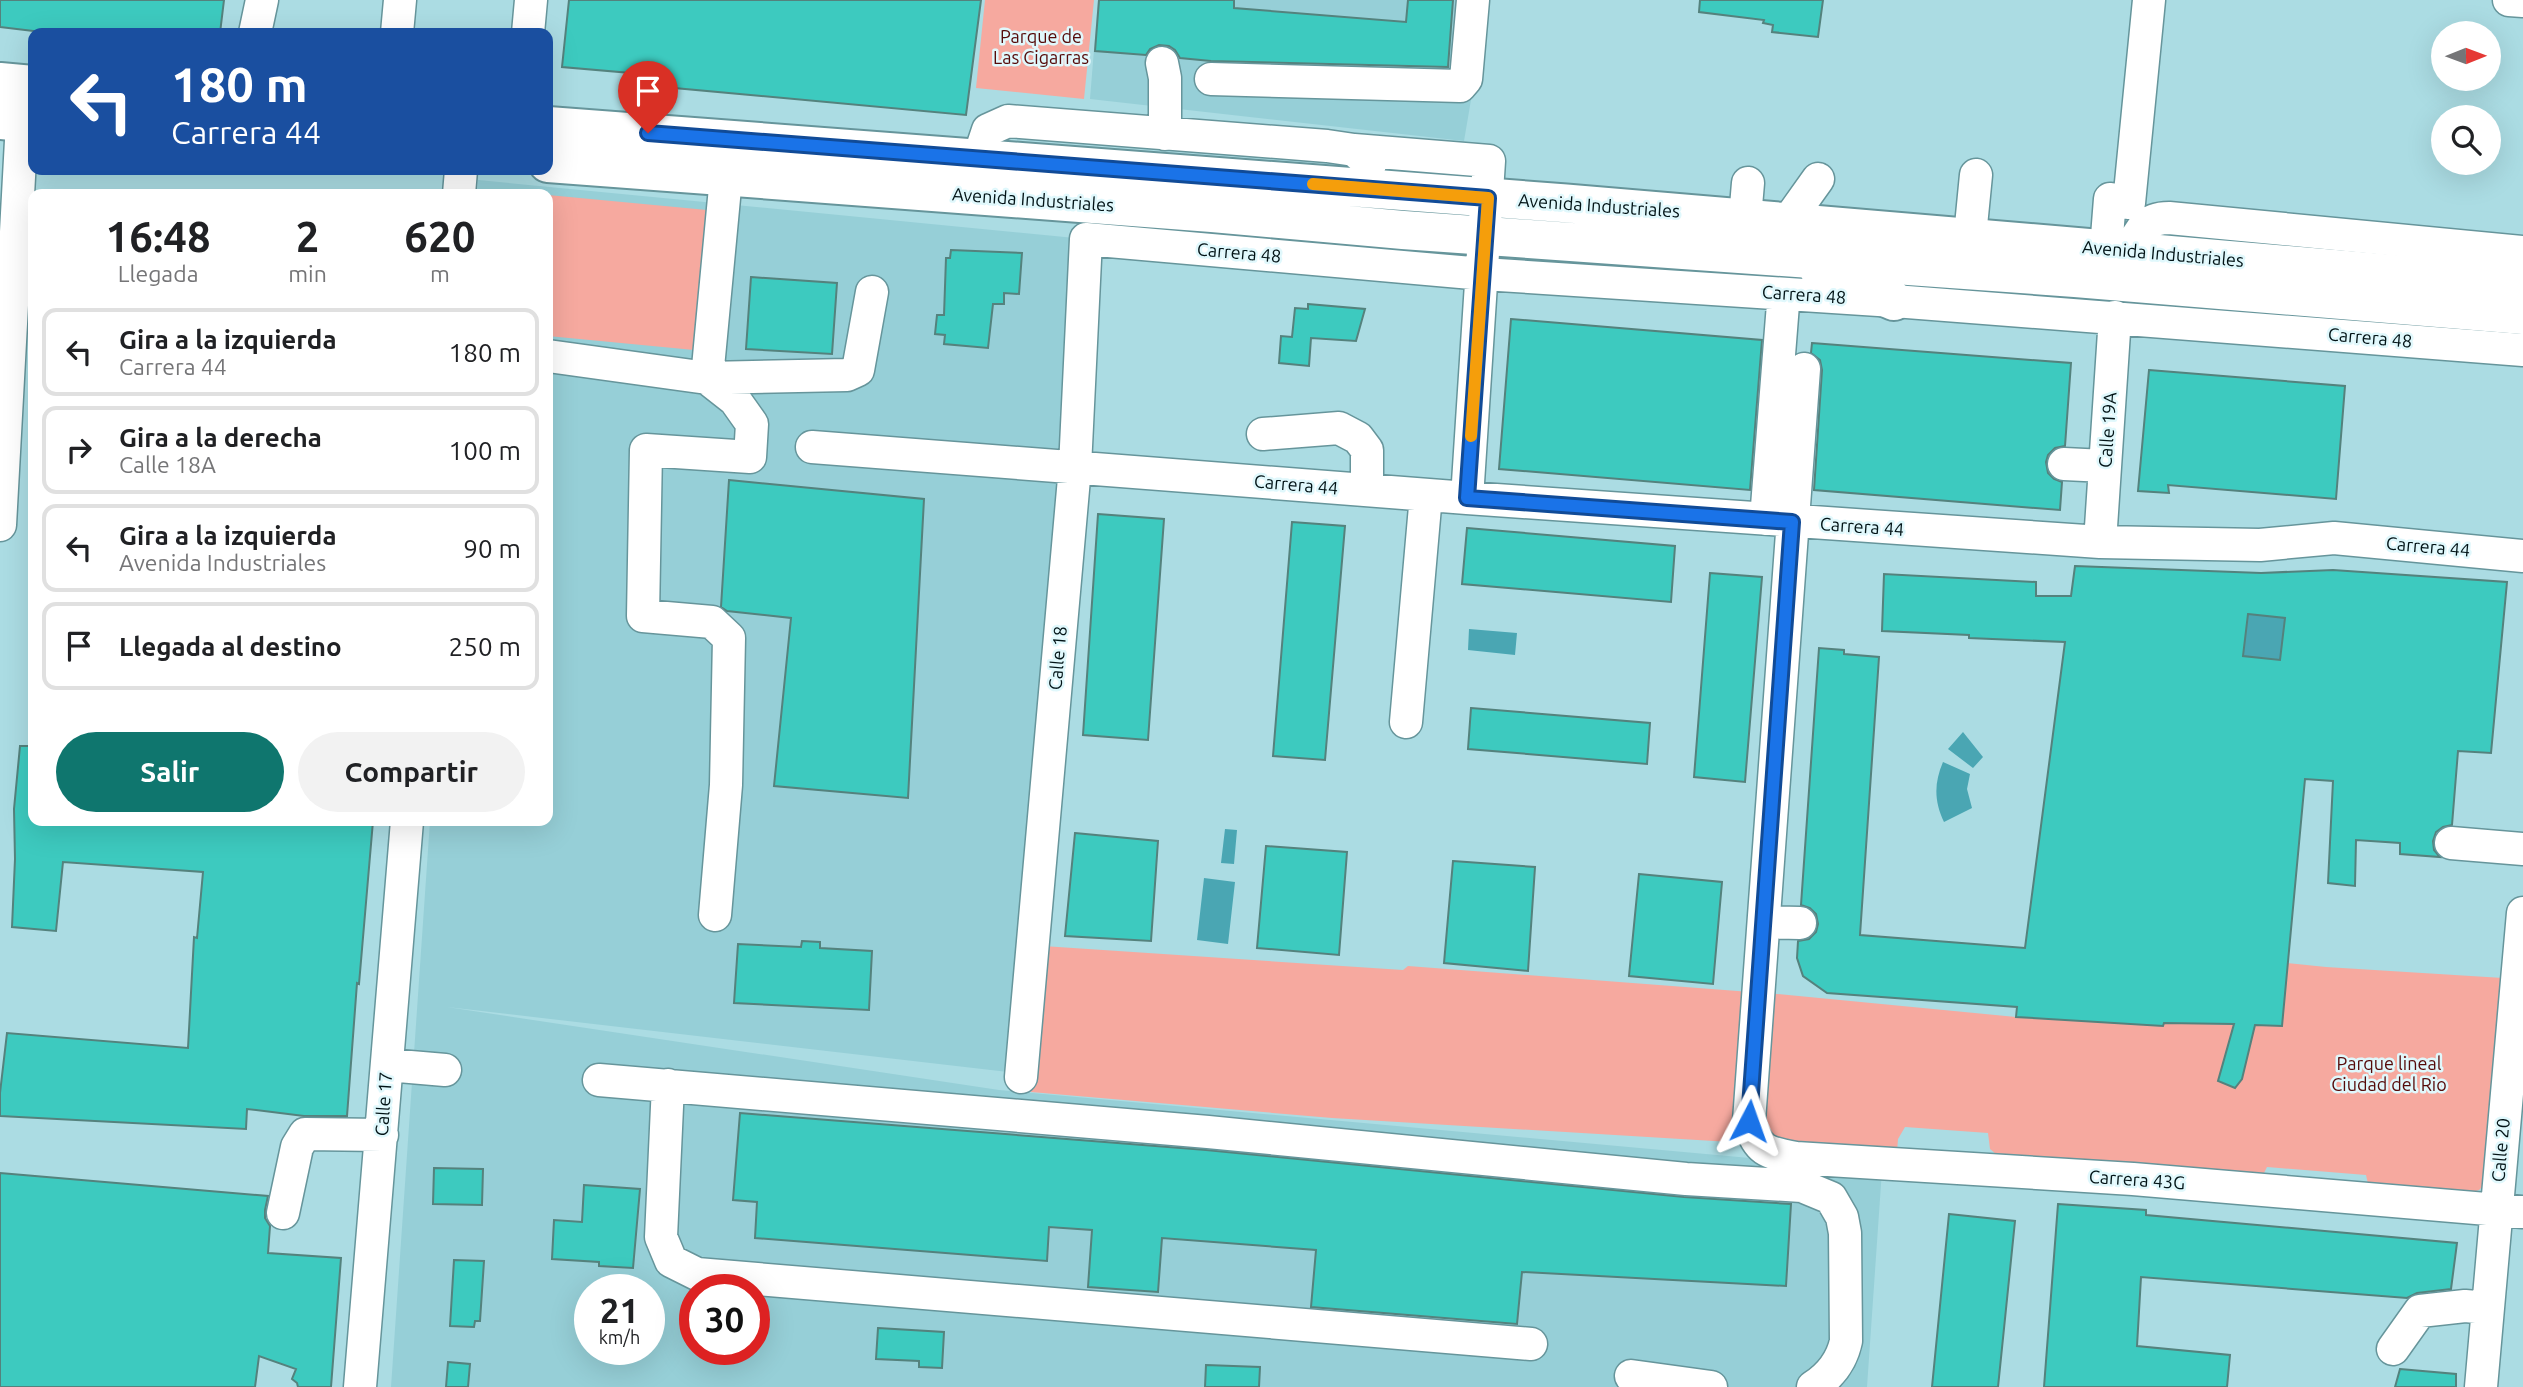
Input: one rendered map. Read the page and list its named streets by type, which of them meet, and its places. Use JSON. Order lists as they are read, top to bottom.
{
  "streets": {
    "main road": ["Avenida Industriales"],
    "street": [
      "Carrera 48",
      "Calle 19A",
      "Carrera 44",
      "Calle 18",
      "Calle 17",
      "Calle 20",
      "Carrera 43G"
    ]
  },
  "crossings": [
    ["Carrera 48", "Calle 19A"],
    ["Carrera 48", "Calle 18"],
    ["Calle 19A", "Carrera 44"],
    ["Carrera 44", "Calle 18"],
    ["Calle 20", "Carrera 43G"]
  ],
  "parks": ["Parque de Las Cigarras", "Parque lineal Ciudad del Rio"],
  "north": "right",
  "page": {
    "turn": ["180 m", "Carrera 44"],
    "eta": [
      "16:48",
      "Llegada",
      "2",
      "min",
      "620",
      "m"
    ],
    "list": [
      {
        "name": "Gira a la izquierda",
        "note": "Carrera 44",
        "value": "180 m"
      },
      {
        "name": "Gira a la derecha",
        "note": "Calle 18A",
        "value": "100 m"
      },
      {
        "name": "Gira a la izquierda",
        "note": "Avenida Industriales",
        "value": "90 m"
      },
      {
        "name": "Llegada al destino",
        "value": "250 m"
      }
    ],
    "buttons": ["Salir", "Compartir"],
    "speed": "21 km/h",
    "limit": "30"
  }
}
